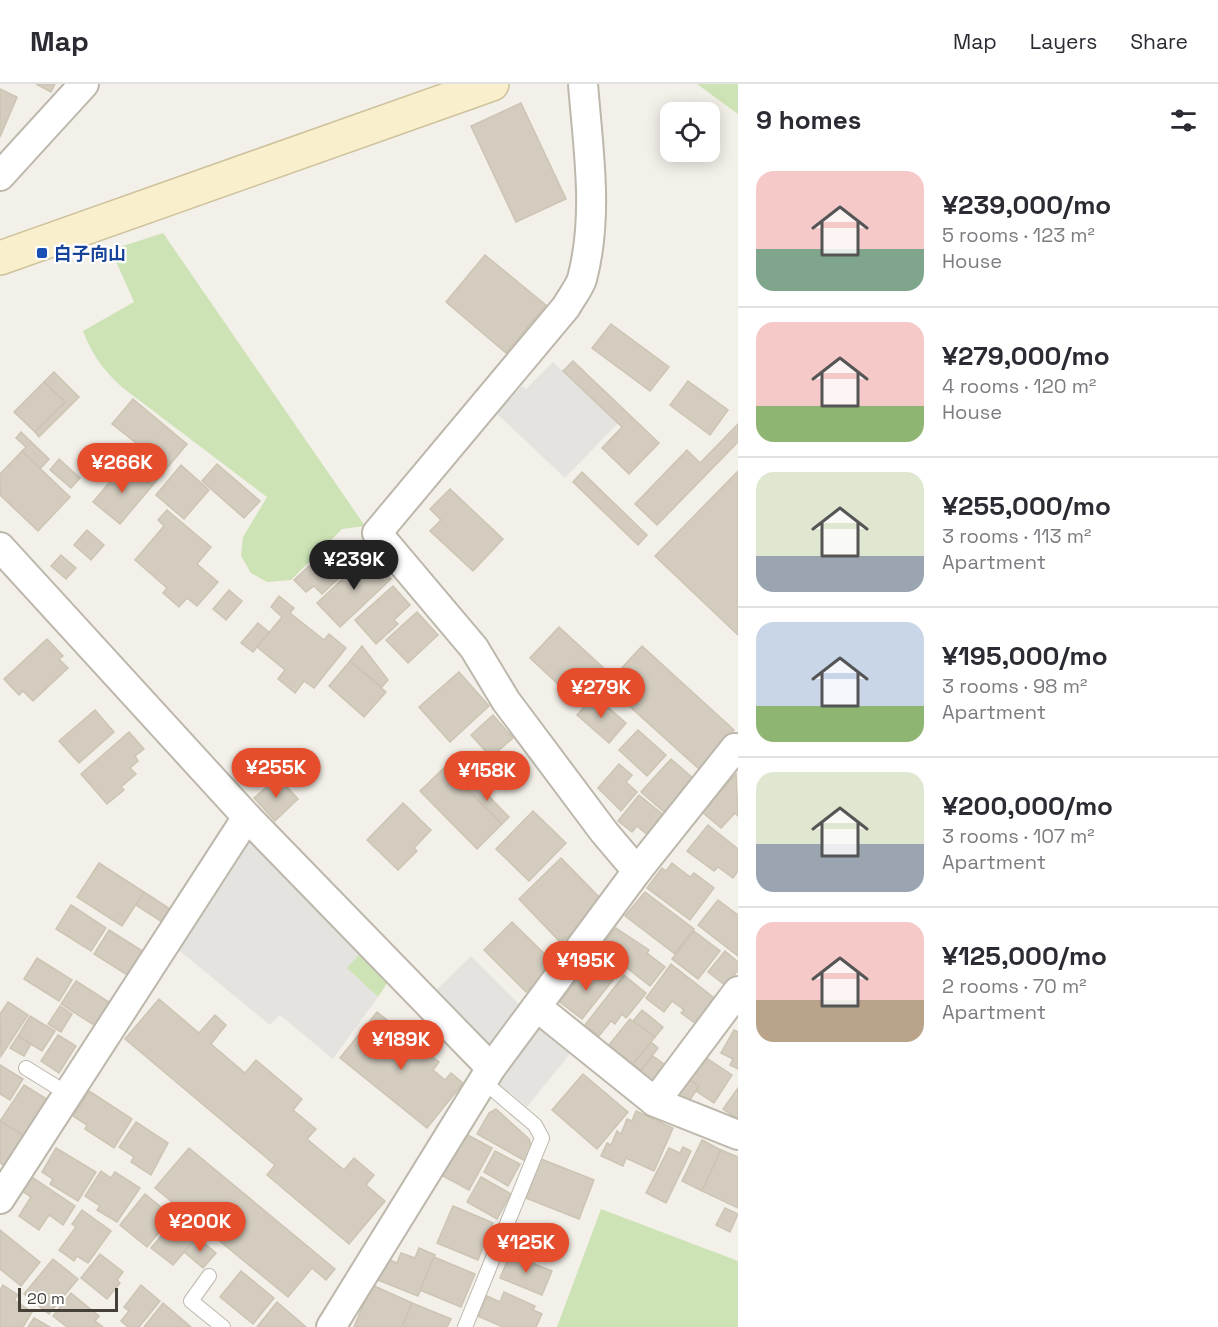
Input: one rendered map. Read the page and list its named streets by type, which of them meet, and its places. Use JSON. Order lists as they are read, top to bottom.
{
  "places": {
    "transit": ["白子向山"]
  },
  "scale_bar": "20 m",
  "page": {
    "header": "Map",
    "nav": ["Map", "Layers", "Share"],
    "heading": "9 homes",
    "list": [
      {
        "name": "¥239,000/mo",
        "note": "5 rooms · 123 m² · House"
      },
      {
        "name": "¥279,000/mo",
        "note": "4 rooms · 120 m² · House"
      },
      {
        "name": "¥255,000/mo",
        "note": "3 rooms · 113 m² · Apartment"
      },
      {
        "name": "¥195,000/mo",
        "note": "3 rooms · 98 m² · Apartment"
      },
      {
        "name": "¥200,000/mo",
        "note": "3 rooms · 107 m² · Apartment"
      },
      {
        "name": "¥125,000/mo",
        "note": "2 rooms · 70 m² · Apartment"
      }
    ],
    "price": [
      "¥266K",
      "¥239K",
      "¥279K",
      "¥255K",
      "¥158K",
      "¥195K",
      "¥189K",
      "¥200K",
      "¥125K"
    ],
    "scale": "20 m"
  }
}
